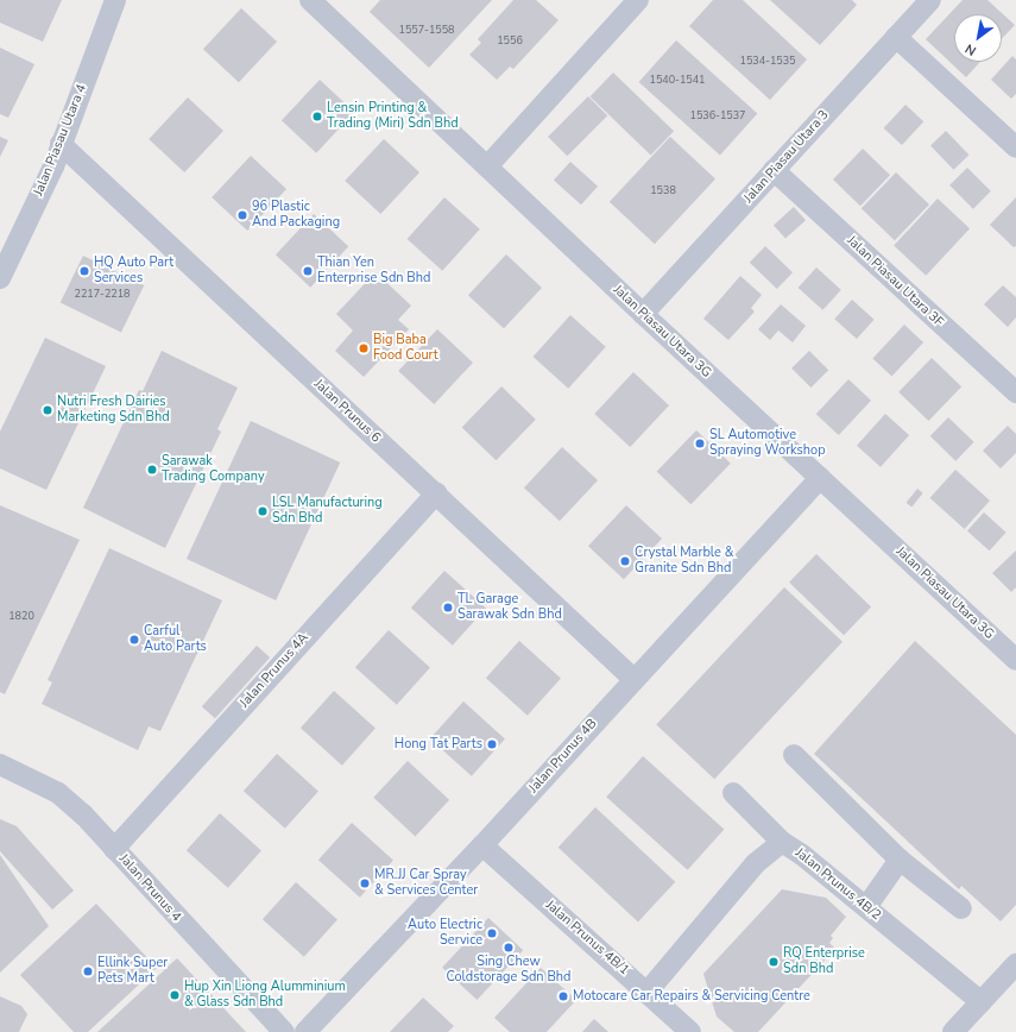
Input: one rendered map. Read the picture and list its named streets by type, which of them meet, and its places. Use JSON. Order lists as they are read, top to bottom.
{
  "streets": {
    "street": [
      "Jalan Piasau Utara 4",
      "Jalan Piasau Utara 3",
      "Jalan Piasau Utara 3F",
      "Jalan Piasau Utara 3G",
      "Jalan Prunus 6",
      "Jalan Prunus 4A",
      "Jalan Prunus 4B",
      "Jalan Prunus 4B/2",
      "Jalan Prunus 4",
      "Jalan Prunus 4B/1"
    ]
  },
  "crossings": [
    ["Jalan Piasau Utara 4", "Jalan Prunus 6"],
    ["Jalan Piasau Utara 3", "Jalan Piasau Utara 3F"],
    ["Jalan Piasau Utara 3", "Jalan Piasau Utara 3G"],
    ["Jalan Piasau Utara 3G", "Jalan Prunus 4B"],
    ["Jalan Prunus 6", "Jalan Prunus 4A"],
    ["Jalan Prunus 6", "Jalan Prunus 4B"],
    ["Jalan Prunus 4A", "Jalan Prunus 4"],
    ["Jalan Prunus 4B", "Jalan Prunus 4B/1"],
    ["Jalan Prunus 4B/2", "Jalan Prunus 4B/1"]
  ],
  "places": [
    "Lensin Printing & Trading (Miri) Sdn Bhd",
    "96 Plastic And Packaging",
    "HQ Auto Part Services",
    "Thian Yen Enterprise Sdn Bhd",
    "Big Baba Food Court",
    "Nutri Fresh Dairies Marketing Sdn Bhd",
    "SL Automotive Spraying Workshop",
    "Sarawak Trading Company",
    "LSL Manufacturing Sdn Bhd",
    "Crystal Marble & Granite Sdn Bhd",
    "TL Garage Sarawak Sdn Bhd",
    "Carful Auto Parts",
    "Hong Tat Parts",
    "MR.JJ Car Spray & Services Center",
    "Auto Electric Service",
    "Sing Chew Coldstorage Sdn Bhd",
    "RQ Enterprise Sdn Bhd",
    "Ellink Super Pets Mart",
    "Hup Xin Liong Alumminium & Glass Sdn Bhd",
    "Motocare Car Repairs & Servicing Centre"
  ],
  "house_numbers": [
    "1557-1558",
    "1556",
    "1534-1535",
    "1540-1541",
    "1536-1537",
    "1538",
    "2217-2218",
    "1820"
  ],
  "north": "bottom left"
}
